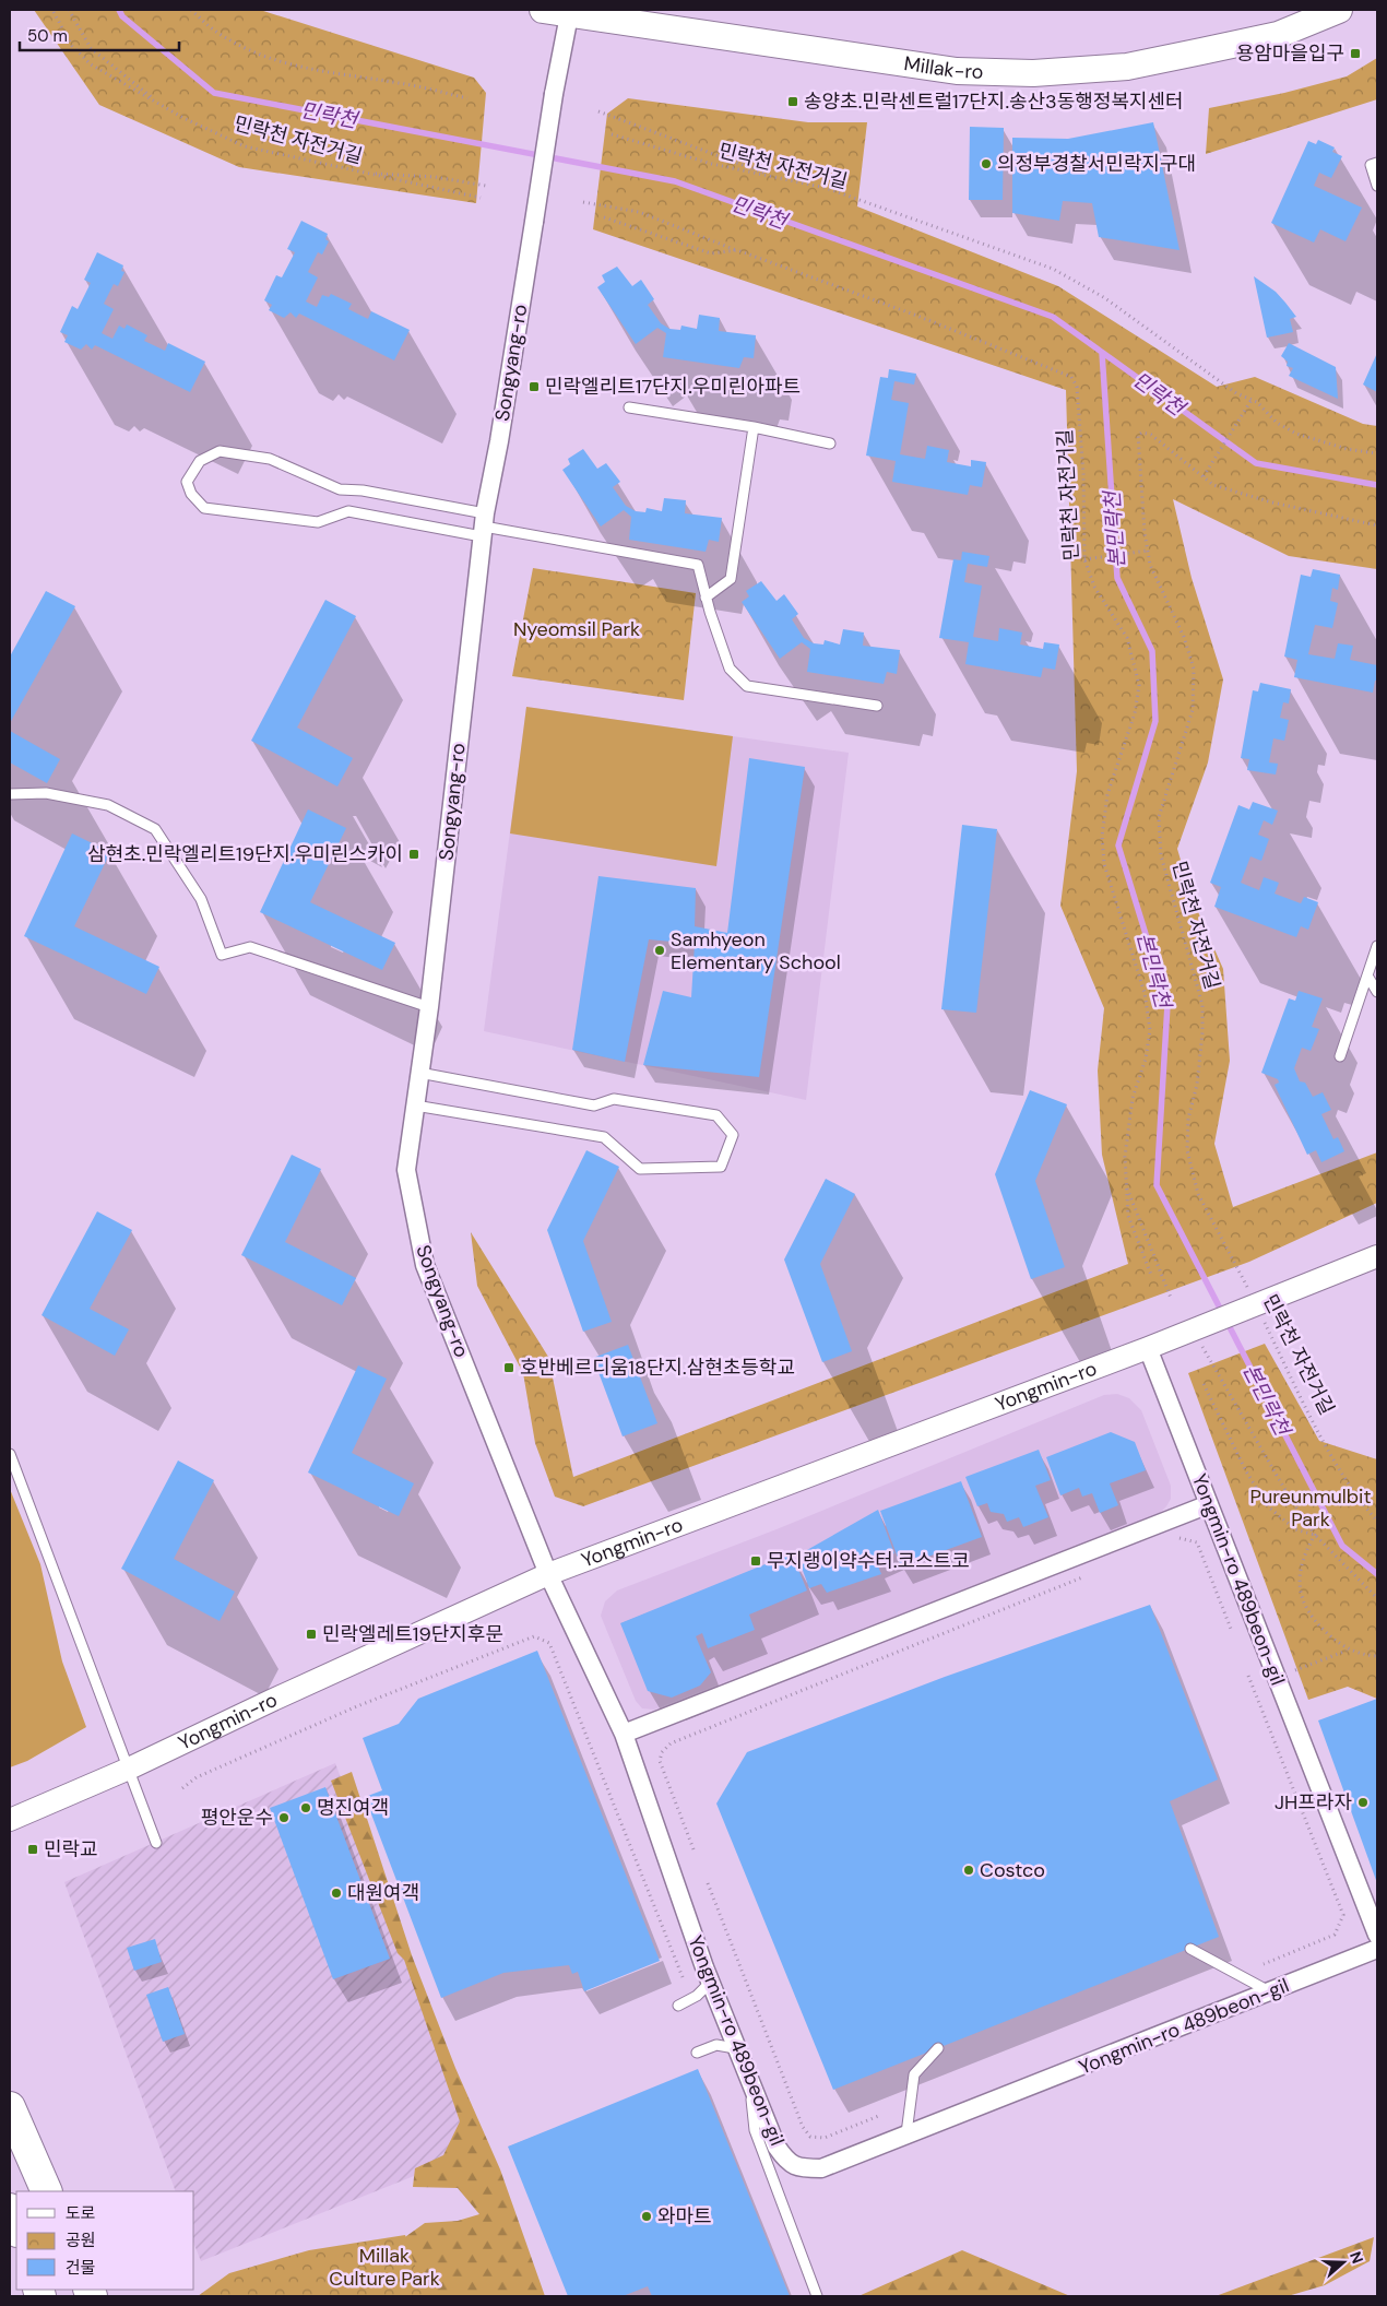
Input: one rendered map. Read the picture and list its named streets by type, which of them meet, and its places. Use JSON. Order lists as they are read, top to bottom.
{
  "streets": {
    "main road": ["Millak-ro"],
    "street": ["Songyang-ro", "Yongmin-ro", "Yongmin-ro 489beon-gil"],
    "path": ["민락천 자전거길"]
  },
  "crossings": [
    ["Millak-ro", "Songyang-ro"],
    ["민락천 자전거길", "Yongmin-ro"],
    ["Songyang-ro", "Yongmin-ro"],
    ["Songyang-ro", "Yongmin-ro 489beon-gil"],
    ["Yongmin-ro", "Yongmin-ro 489beon-gil"]
  ],
  "water": ["민락천", "본민락천"],
  "parks": ["Nyeomsil Park", "Pureunmulbit Park", "Millak Culture Park"],
  "places": {
    "transit": [
      "용암마을입구",
      "송양초.민락센트럴17단지.송산3동행정복지센터",
      "민락엘리트17단지.우미린아파트",
      "삼현초.민락엘리트19단지.우미린스카이",
      "호반베르디움18단지.삼현초등학교",
      "무지랭이약수터.코스트코",
      "민락엘레트19단지후문",
      "민락교"
    ],
    "other": [
      "의정부경찰서민락지구대",
      "Samhyeon Elementary School",
      "JH프라자",
      "명진여객",
      "평안운수",
      "Costco",
      "대원여객",
      "와마트"
    ]
  },
  "legend": ["도로", "공원", "건물"],
  "scale_bar": "50 m",
  "north": "right"
}
